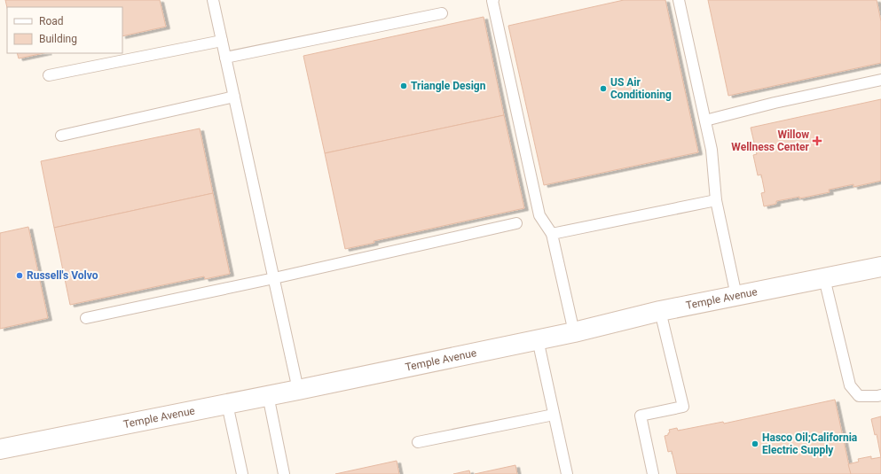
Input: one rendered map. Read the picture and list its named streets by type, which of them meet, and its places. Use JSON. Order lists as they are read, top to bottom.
{
  "streets": {
    "main road": ["Temple Avenue"]
  },
  "places": {
    "other": [
      "Triangle Design",
      "US Air Conditioning",
      "Russell's Volvo",
      "Hasco Oil;California Electric Supply"
    ],
    "health": ["Willow Wellness Center"]
  },
  "legend": ["Road", "Building"]
}
